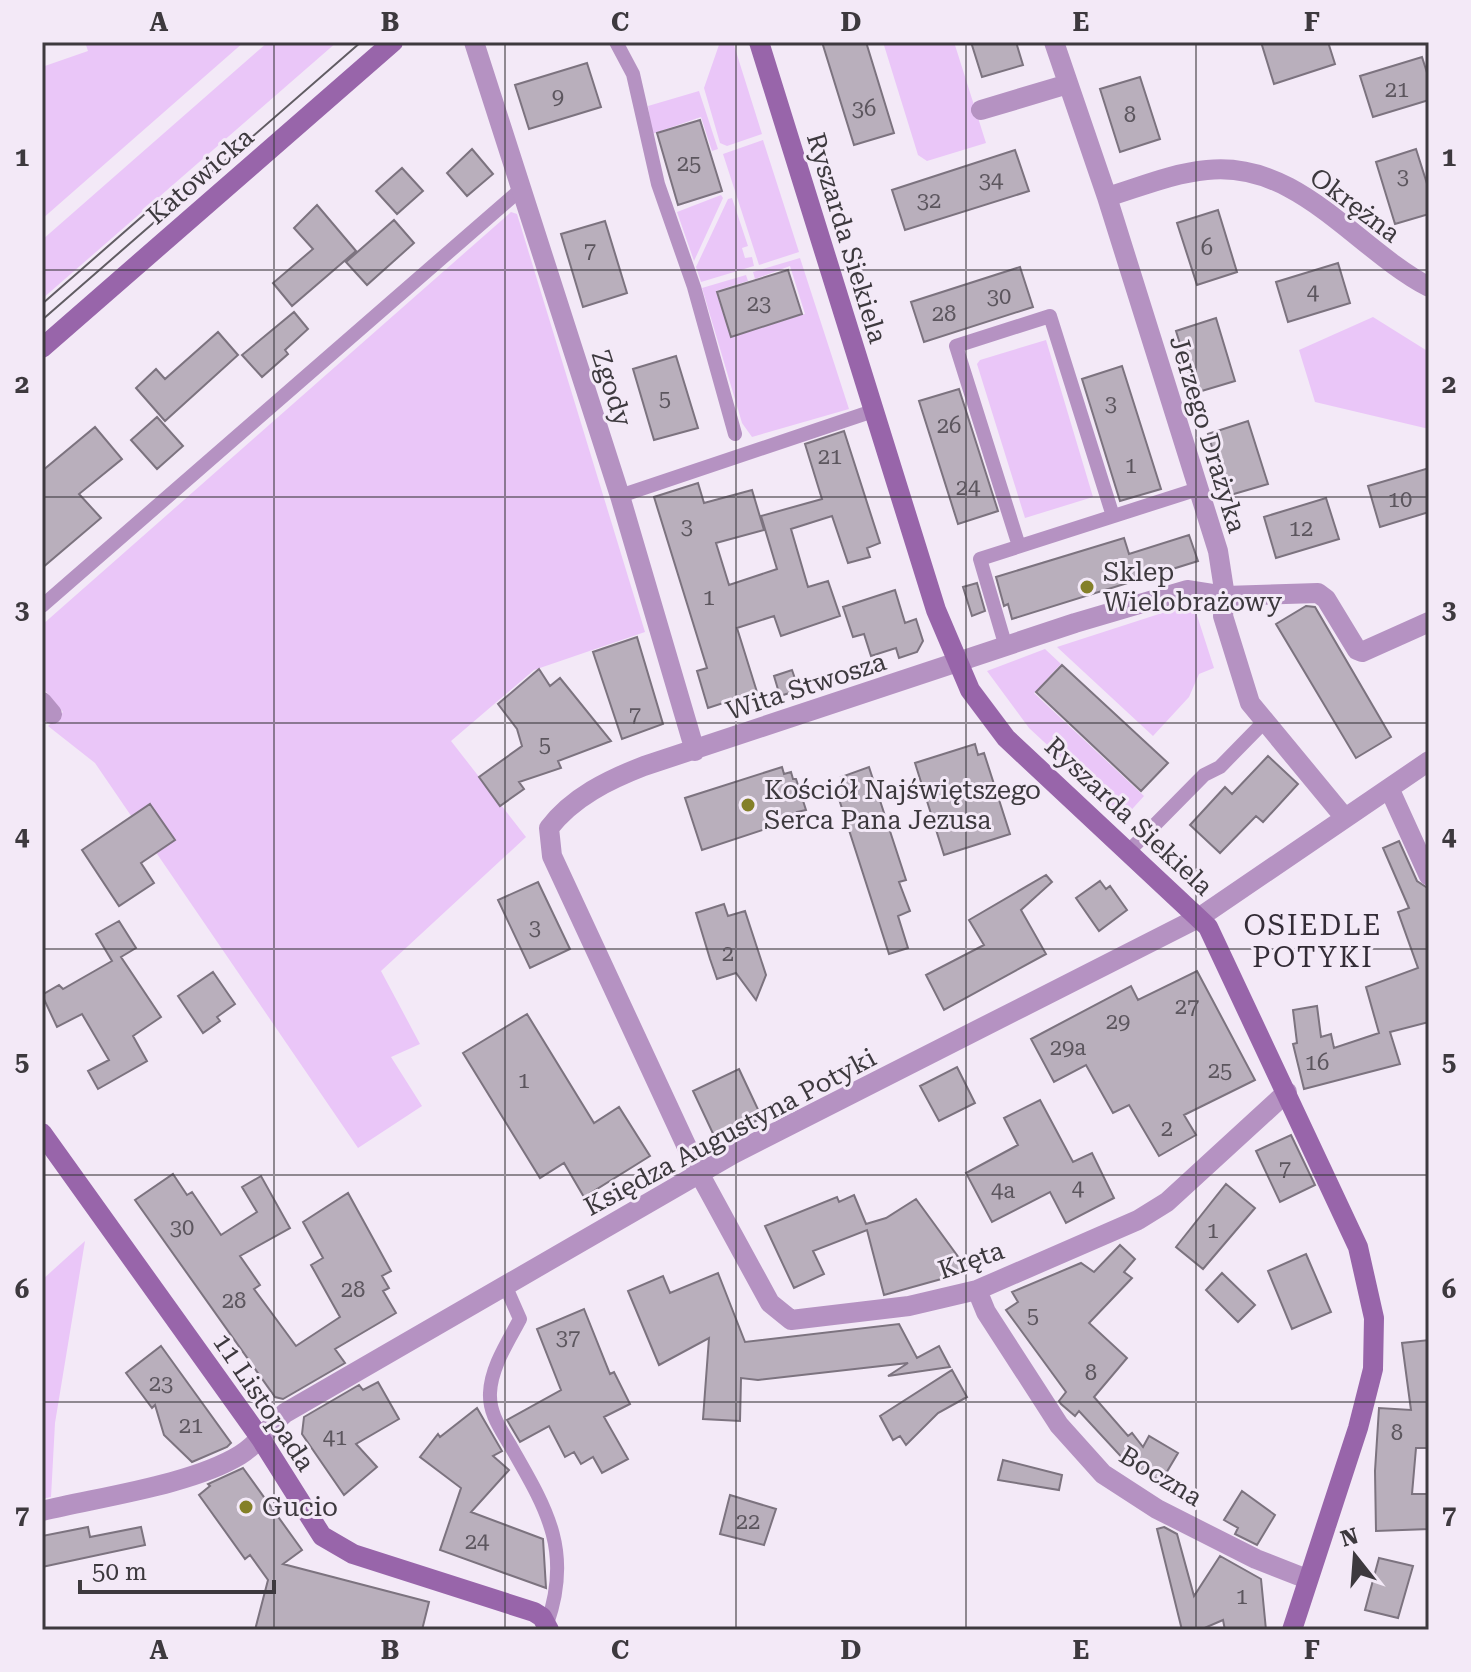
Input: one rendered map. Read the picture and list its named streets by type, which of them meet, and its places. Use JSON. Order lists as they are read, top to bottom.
{
  "streets": {
    "street": [
      "Katowicka",
      "Okrężna",
      "Ryszarda Siekiela",
      "Zgody",
      "Jerzego Drażyka",
      "Wita Stwosza",
      "Księdza Augustyna Potyki",
      "Kręta",
      "11 Listopada",
      "Boczna"
    ]
  },
  "crossings": [
    ["Okrężna", "Jerzego Drażyka"],
    ["Ryszarda Siekiela", "Wita Stwosza"],
    ["Ryszarda Siekiela", "Księdza Augustyna Potyki"],
    ["Ryszarda Siekiela", "Kręta"],
    ["Ryszarda Siekiela", "Boczna"],
    ["Zgody", "Wita Stwosza"],
    ["Jerzego Drażyka", "Wita Stwosza"],
    ["Jerzego Drażyka", "Księdza Augustyna Potyki"],
    ["Wita Stwosza", "Księdza Augustyna Potyki"],
    ["Wita Stwosza", "Kręta"],
    ["Księdza Augustyna Potyki", "Kręta"],
    ["Księdza Augustyna Potyki", "11 Listopada"],
    ["Kręta", "Boczna"]
  ],
  "districts": ["OSIEDLE POTYKI"],
  "places": ["Sklep Wielobrażowy", "Kościół Najświętszego Serca Pana Jezusa", "Gucio"],
  "house_numbers": [
    "21",
    "9",
    "36",
    "8",
    "25",
    "3",
    "34",
    "32",
    "6",
    "7",
    "4",
    "30",
    "23",
    "28",
    "5",
    "3",
    "26",
    "21",
    "1",
    "24",
    "10",
    "3",
    "12",
    "1",
    "7",
    "5",
    "3",
    "2",
    "27",
    "29",
    "29a",
    "16",
    "25",
    "1",
    "2",
    "7",
    "4",
    "4a",
    "30",
    "1",
    "28",
    "28",
    "5",
    "37",
    "8",
    "23",
    "21",
    "8",
    "41",
    "22",
    "24",
    "1"
  ],
  "scale_bar": "50 m",
  "north": "top",
  "grid": {
    "columns": [
      "A",
      "B",
      "C",
      "D",
      "E",
      "F"
    ],
    "rows": [
      "1",
      "2",
      "3",
      "4",
      "5",
      "6",
      "7"
    ]
  }
}
